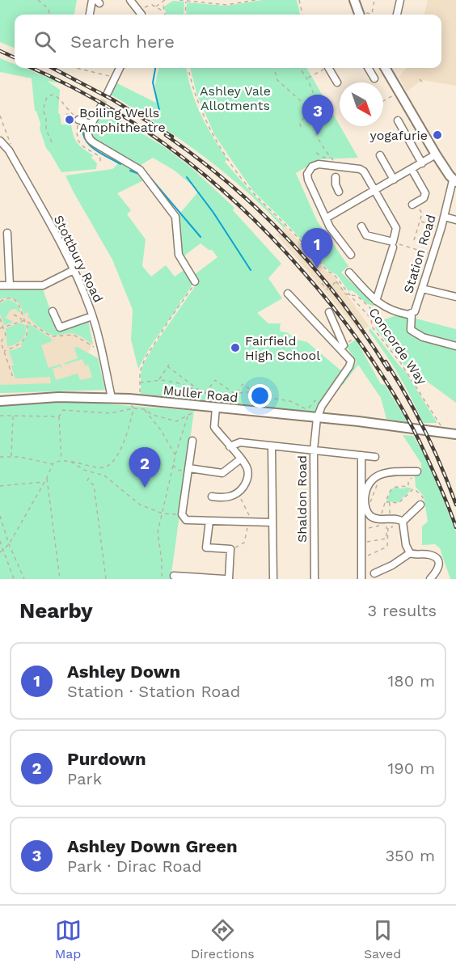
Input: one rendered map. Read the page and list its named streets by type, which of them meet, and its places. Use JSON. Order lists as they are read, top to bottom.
{
  "streets": {
    "main road": ["Muller Road"],
    "street": ["Station Road", "Stottbury Road", "Shaldon Road"],
    "path": ["Concorde Way"]
  },
  "crossings": [
    ["Stottbury Road", "Muller Road"],
    ["Muller Road", "Shaldon Road"]
  ],
  "parks": ["Ashley Vale Allotments"],
  "places": ["Boiling Wells Amphitheatre", "yogafurie", "Fairfield High School"],
  "north": "bottom right",
  "page": {
    "search": "Search here",
    "pins": ["3", "1", "2"],
    "heading": ["Nearby", "3 results"],
    "list": [
      {
        "mark": "1",
        "name": "Ashley Down",
        "note": "Station · Station Road",
        "value": "180 m"
      },
      {
        "mark": "2",
        "name": "Purdown",
        "note": "Park",
        "value": "190 m"
      },
      {
        "mark": "3",
        "name": "Ashley Down Green",
        "note": "Park · Dirac Road",
        "value": "350 m"
      }
    ],
    "nav": ["Map", "Directions", "Saved"]
  }
}
